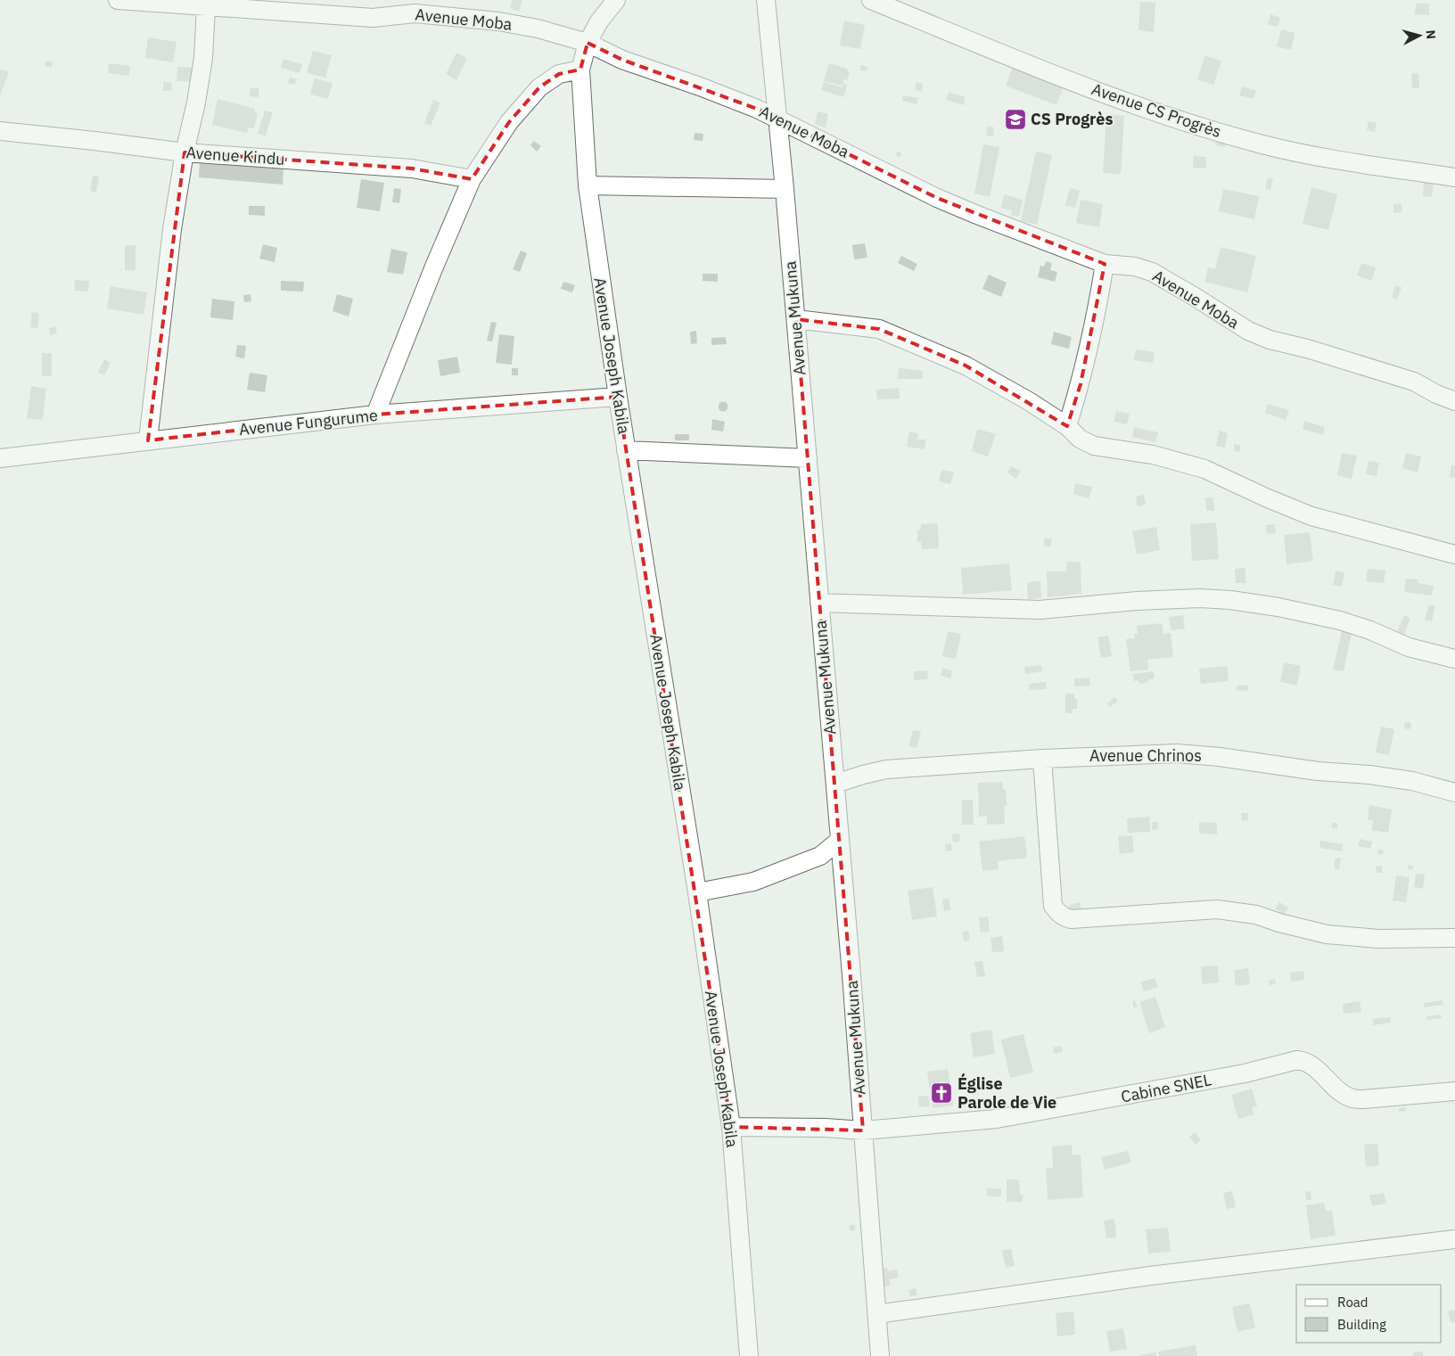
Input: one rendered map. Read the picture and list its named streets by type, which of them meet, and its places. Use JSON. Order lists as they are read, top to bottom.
{
  "streets": {
    "street": [
      "Avenue Moba",
      "Avenue CS Progrès",
      "Avenue Kindu",
      "Avenue Mukuna",
      "Avenue Joseph Kabila",
      "Avenue Fungurume",
      "Avenue Chrinos",
      "Cabine SNEL"
    ]
  },
  "crossings": [
    ["Avenue Moba", "Avenue Mukuna"],
    ["Avenue Moba", "Avenue Joseph Kabila"],
    ["Avenue Mukuna", "Avenue Chrinos"],
    ["Avenue Mukuna", "Cabine SNEL"],
    ["Avenue Joseph Kabila", "Avenue Fungurume"],
    ["Avenue Joseph Kabila", "Cabine SNEL"]
  ],
  "places": {
    "school or university": ["CS Progrès"],
    "church": ["Église Parole de Vie"]
  },
  "legend": ["Road", "Building"],
  "north": "right"
}
